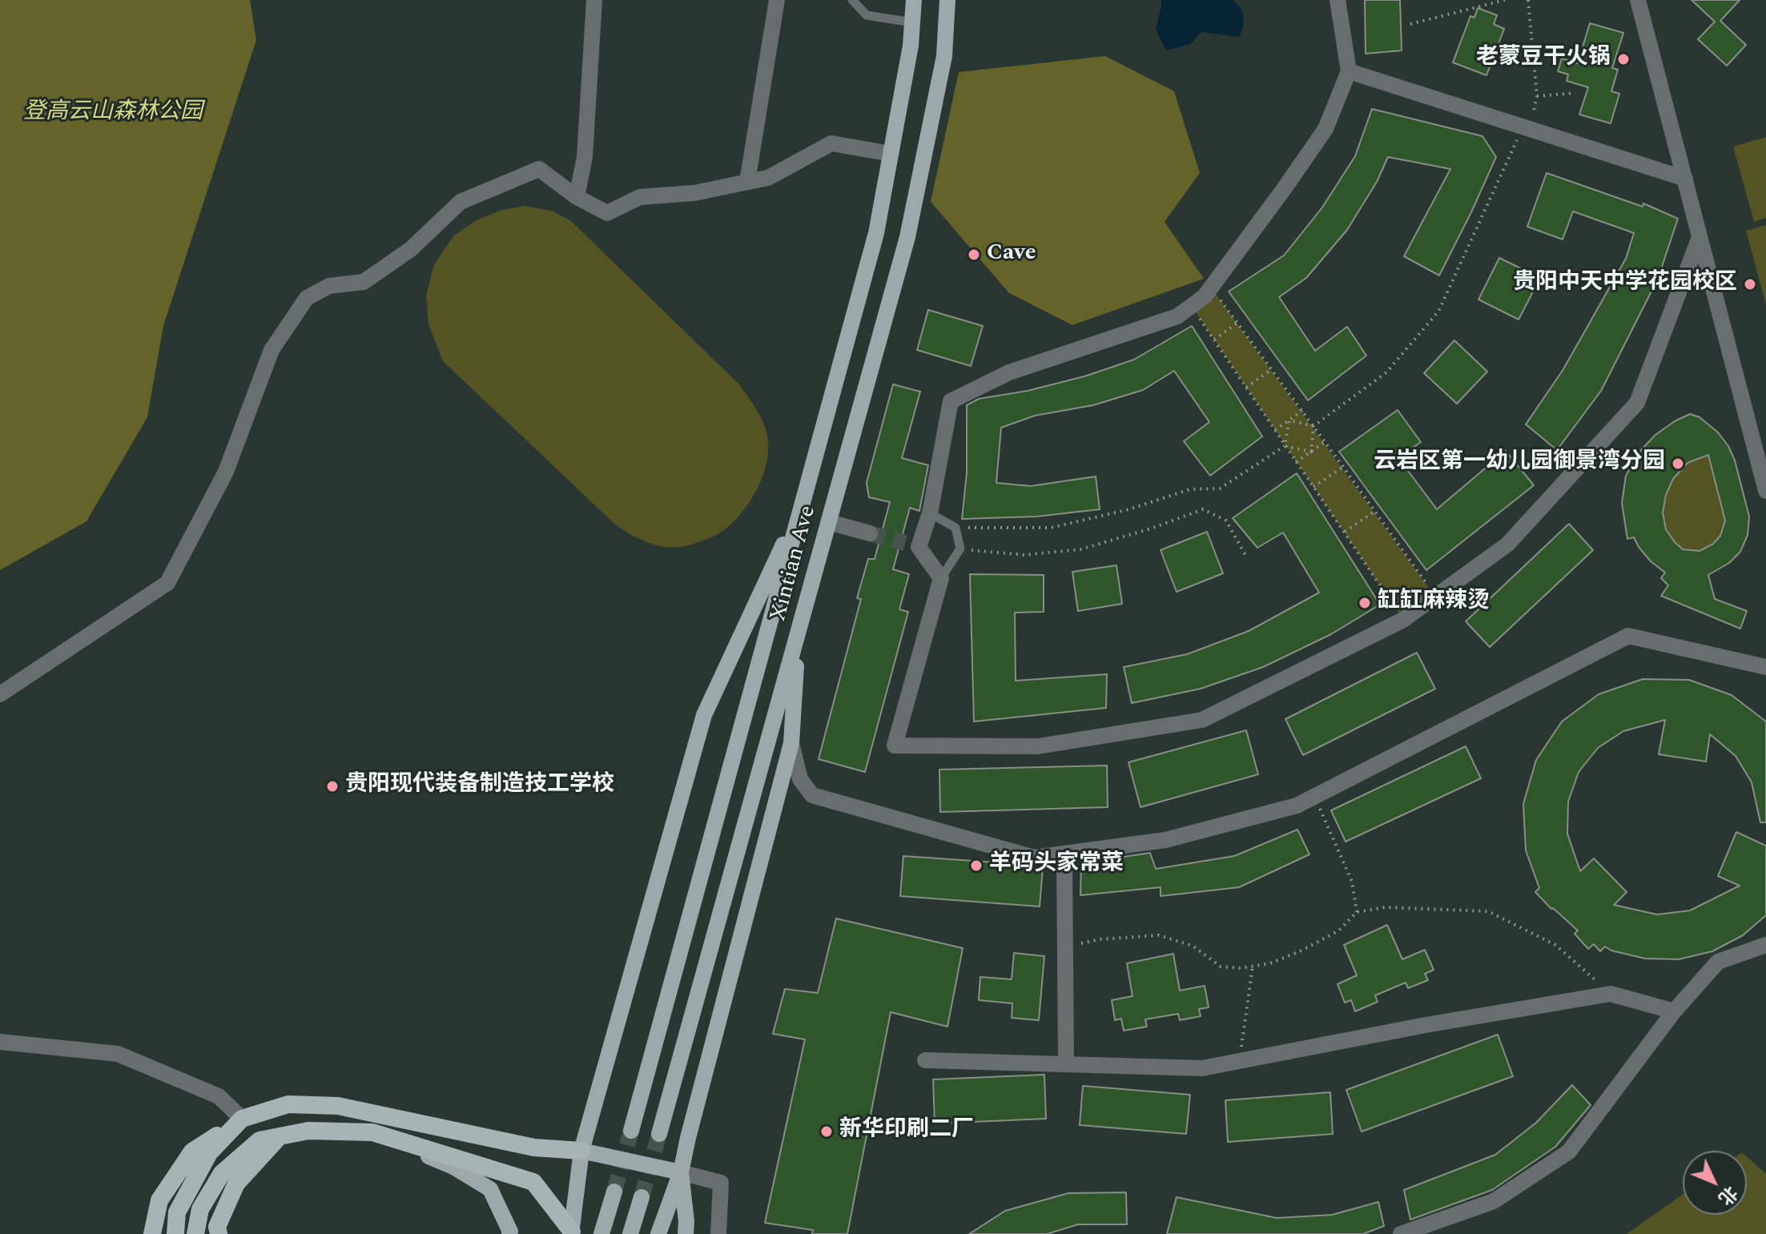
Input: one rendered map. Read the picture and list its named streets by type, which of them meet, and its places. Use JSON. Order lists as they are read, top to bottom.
{
  "streets": {
    "main road": ["Xintian Ave"]
  },
  "parks": ["登高云山森林公园"],
  "places": [
    "老蒙豆干火锅",
    "Cave",
    "贵阳中天中学花园校区",
    "云岩区第一幼儿园御景湾分园",
    "缸缸麻辣烫",
    "贵阳现代装备制造技工学校",
    "羊码头家常菜",
    "新华印刷二厂"
  ],
  "north": "bottom right"
}
